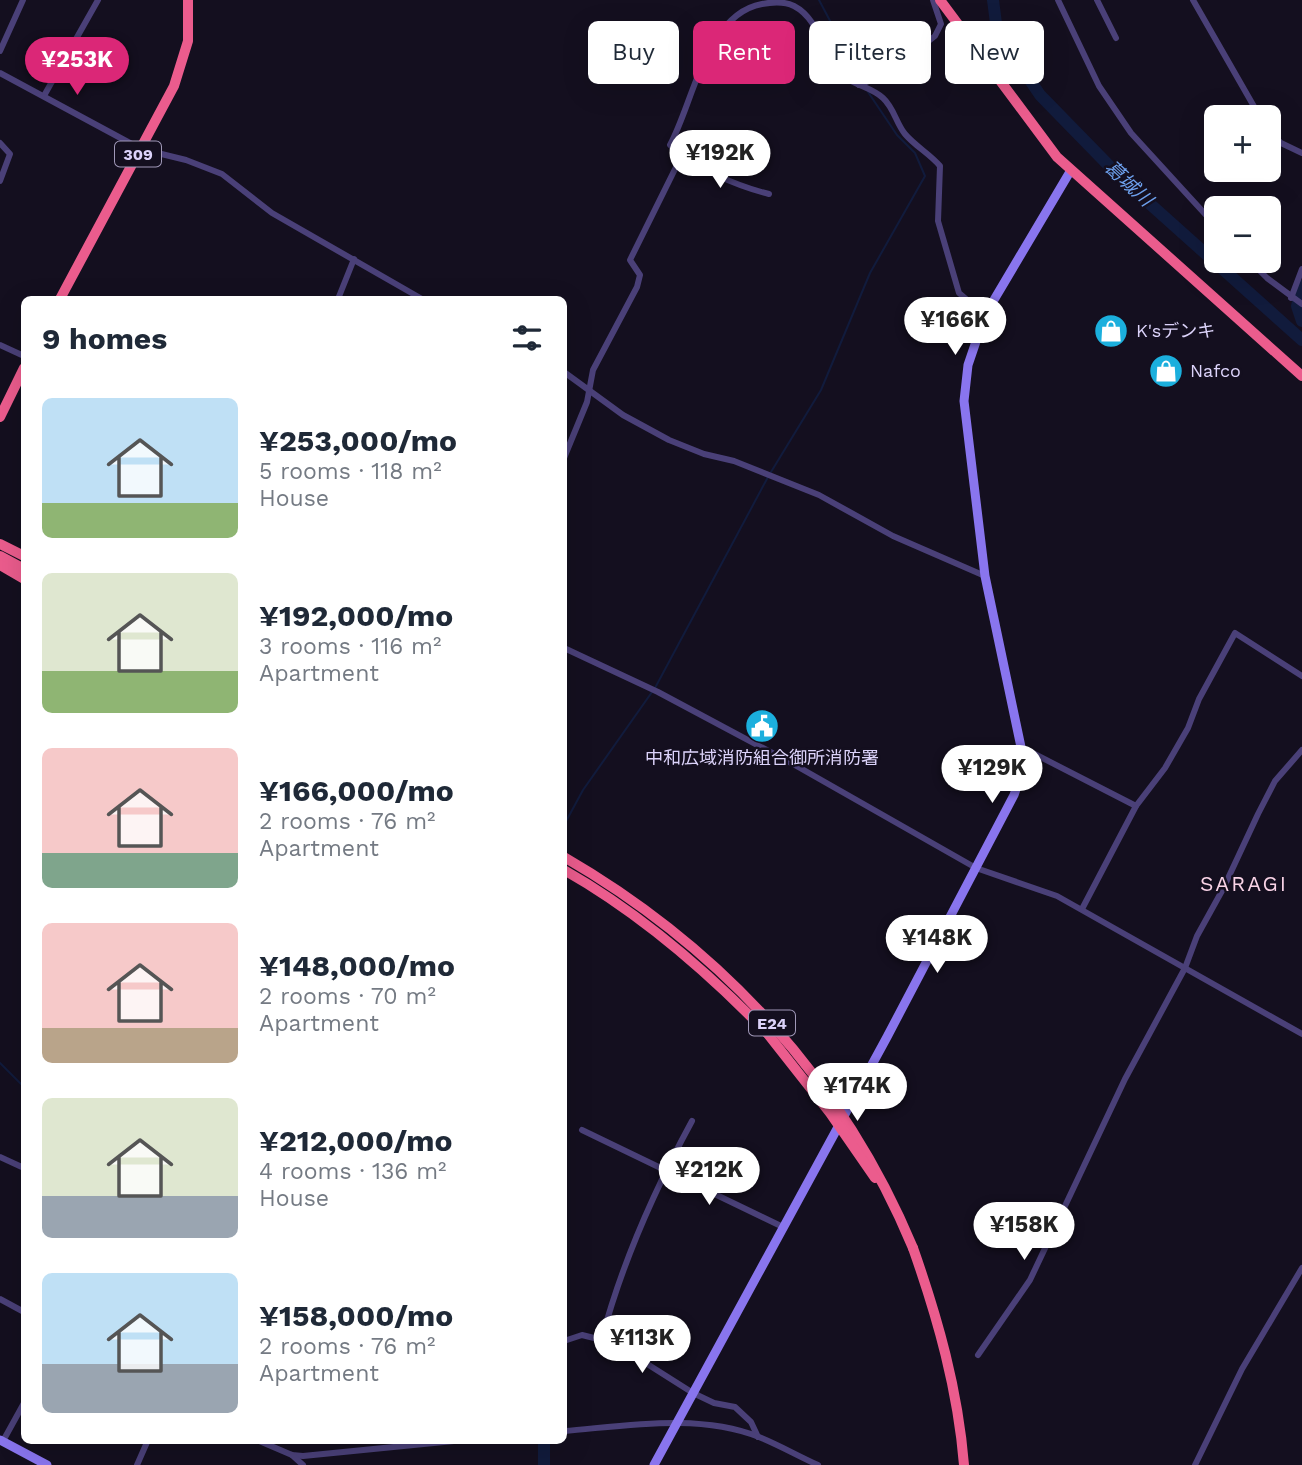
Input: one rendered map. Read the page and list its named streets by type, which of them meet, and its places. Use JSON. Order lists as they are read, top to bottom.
{
  "streets": {
    "highway": ["309", "E24"]
  },
  "districts": ["SARAGI"],
  "water": ["葛城川"],
  "places": {
    "shop": ["K'sデンキ", "Nafco"],
    "public building": ["中和広域消防組合御所消防署"]
  },
  "page": {
    "chip": [
      "Buy",
      "Rent",
      "Filters",
      "New"
    ],
    "price": [
      "¥253K",
      "¥192K",
      "¥166K",
      "¥129K",
      "¥148K",
      "¥174K",
      "¥212K",
      "¥158K",
      "¥113K"
    ],
    "map_buttons": ["+", "−"],
    "heading": "9 homes",
    "list": [
      {
        "name": "¥253,000/mo",
        "note": "5 rooms · 118 m² · House"
      },
      {
        "name": "¥192,000/mo",
        "note": "3 rooms · 116 m² · Apartment"
      },
      {
        "name": "¥166,000/mo",
        "note": "2 rooms · 76 m² · Apartment"
      },
      {
        "name": "¥148,000/mo",
        "note": "2 rooms · 70 m² · Apartment"
      },
      {
        "name": "¥212,000/mo",
        "note": "4 rooms · 136 m² · House"
      },
      {
        "name": "¥158,000/mo",
        "note": "2 rooms · 76 m² · Apartment"
      }
    ]
  }
}
